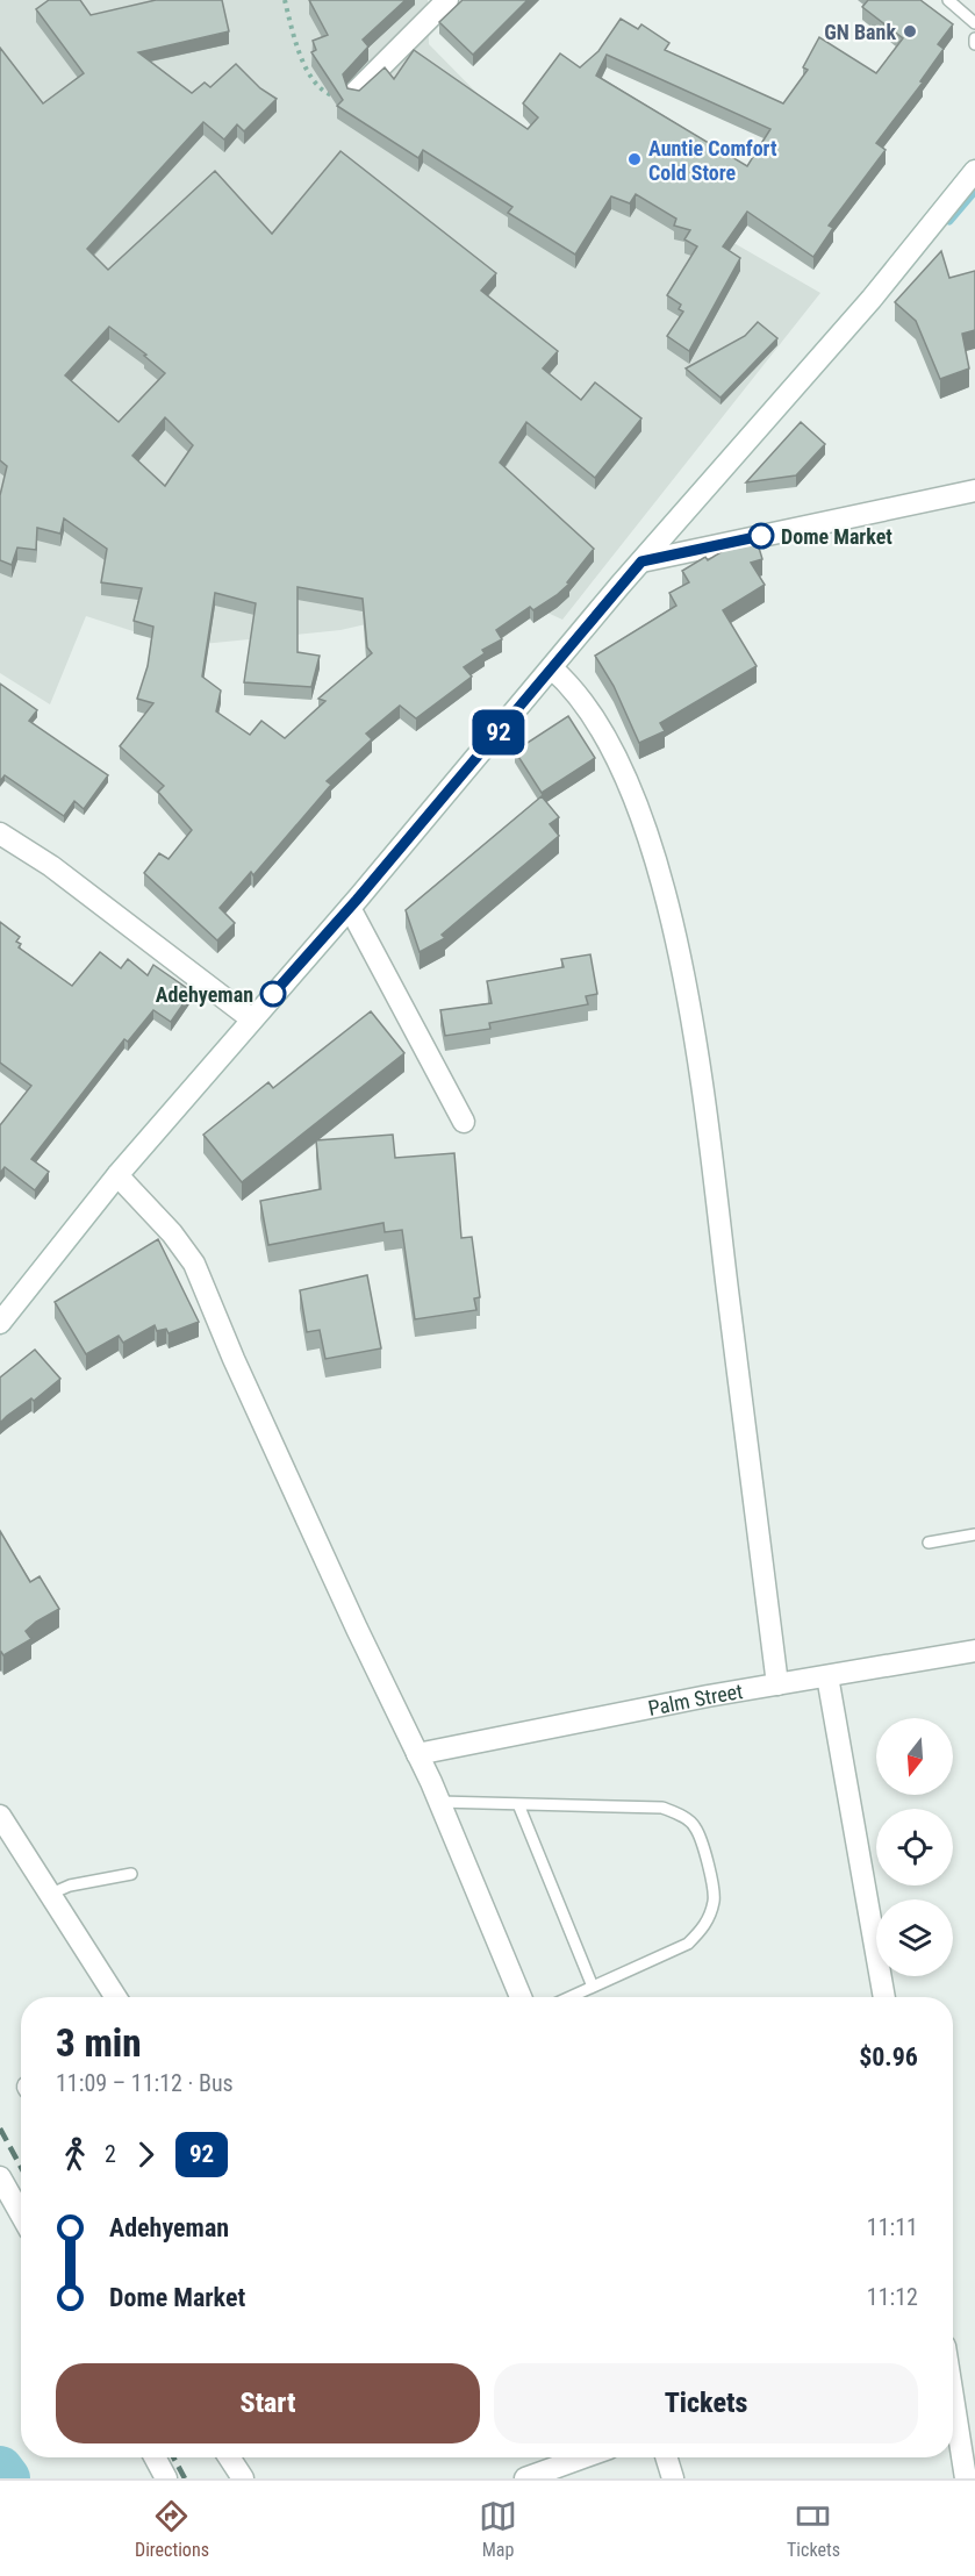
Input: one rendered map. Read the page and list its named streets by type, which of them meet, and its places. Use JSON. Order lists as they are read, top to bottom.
{
  "streets": {
    "street": ["Palm Street"]
  },
  "places": [
    "GN Bank",
    "Auntie Comfort Cold Store",
    "Dome Market",
    "Adehyeman"
  ],
  "lines": ["bus line 92"],
  "north": "bottom",
  "page": {
    "on_map": "92",
    "heading": ["3 min", "11:09 – 11:12 · Bus", "$0.96"],
    "legs": ["2", "92"],
    "list": [
      {
        "name": "Adehyeman",
        "value": "11:11"
      },
      {
        "name": "Dome Market",
        "value": "11:12"
      }
    ],
    "buttons": ["Start", "Tickets"],
    "tabs": ["Directions", "Map", "Tickets"]
  }
}
